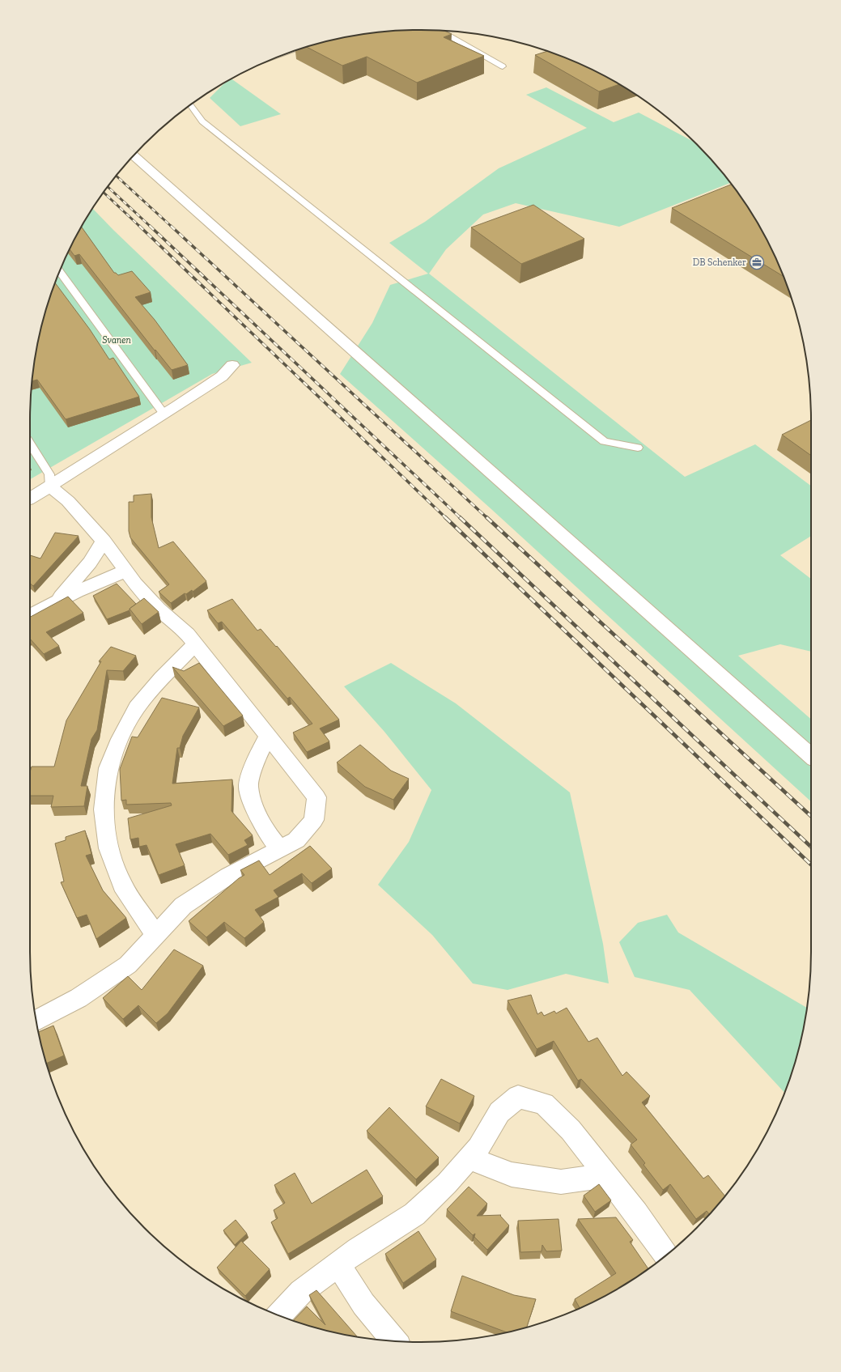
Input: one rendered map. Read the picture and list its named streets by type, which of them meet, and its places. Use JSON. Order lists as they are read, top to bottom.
{
  "parks": ["Svanen"],
  "places": {
    "office": ["DB Schenker"]
  }
}
